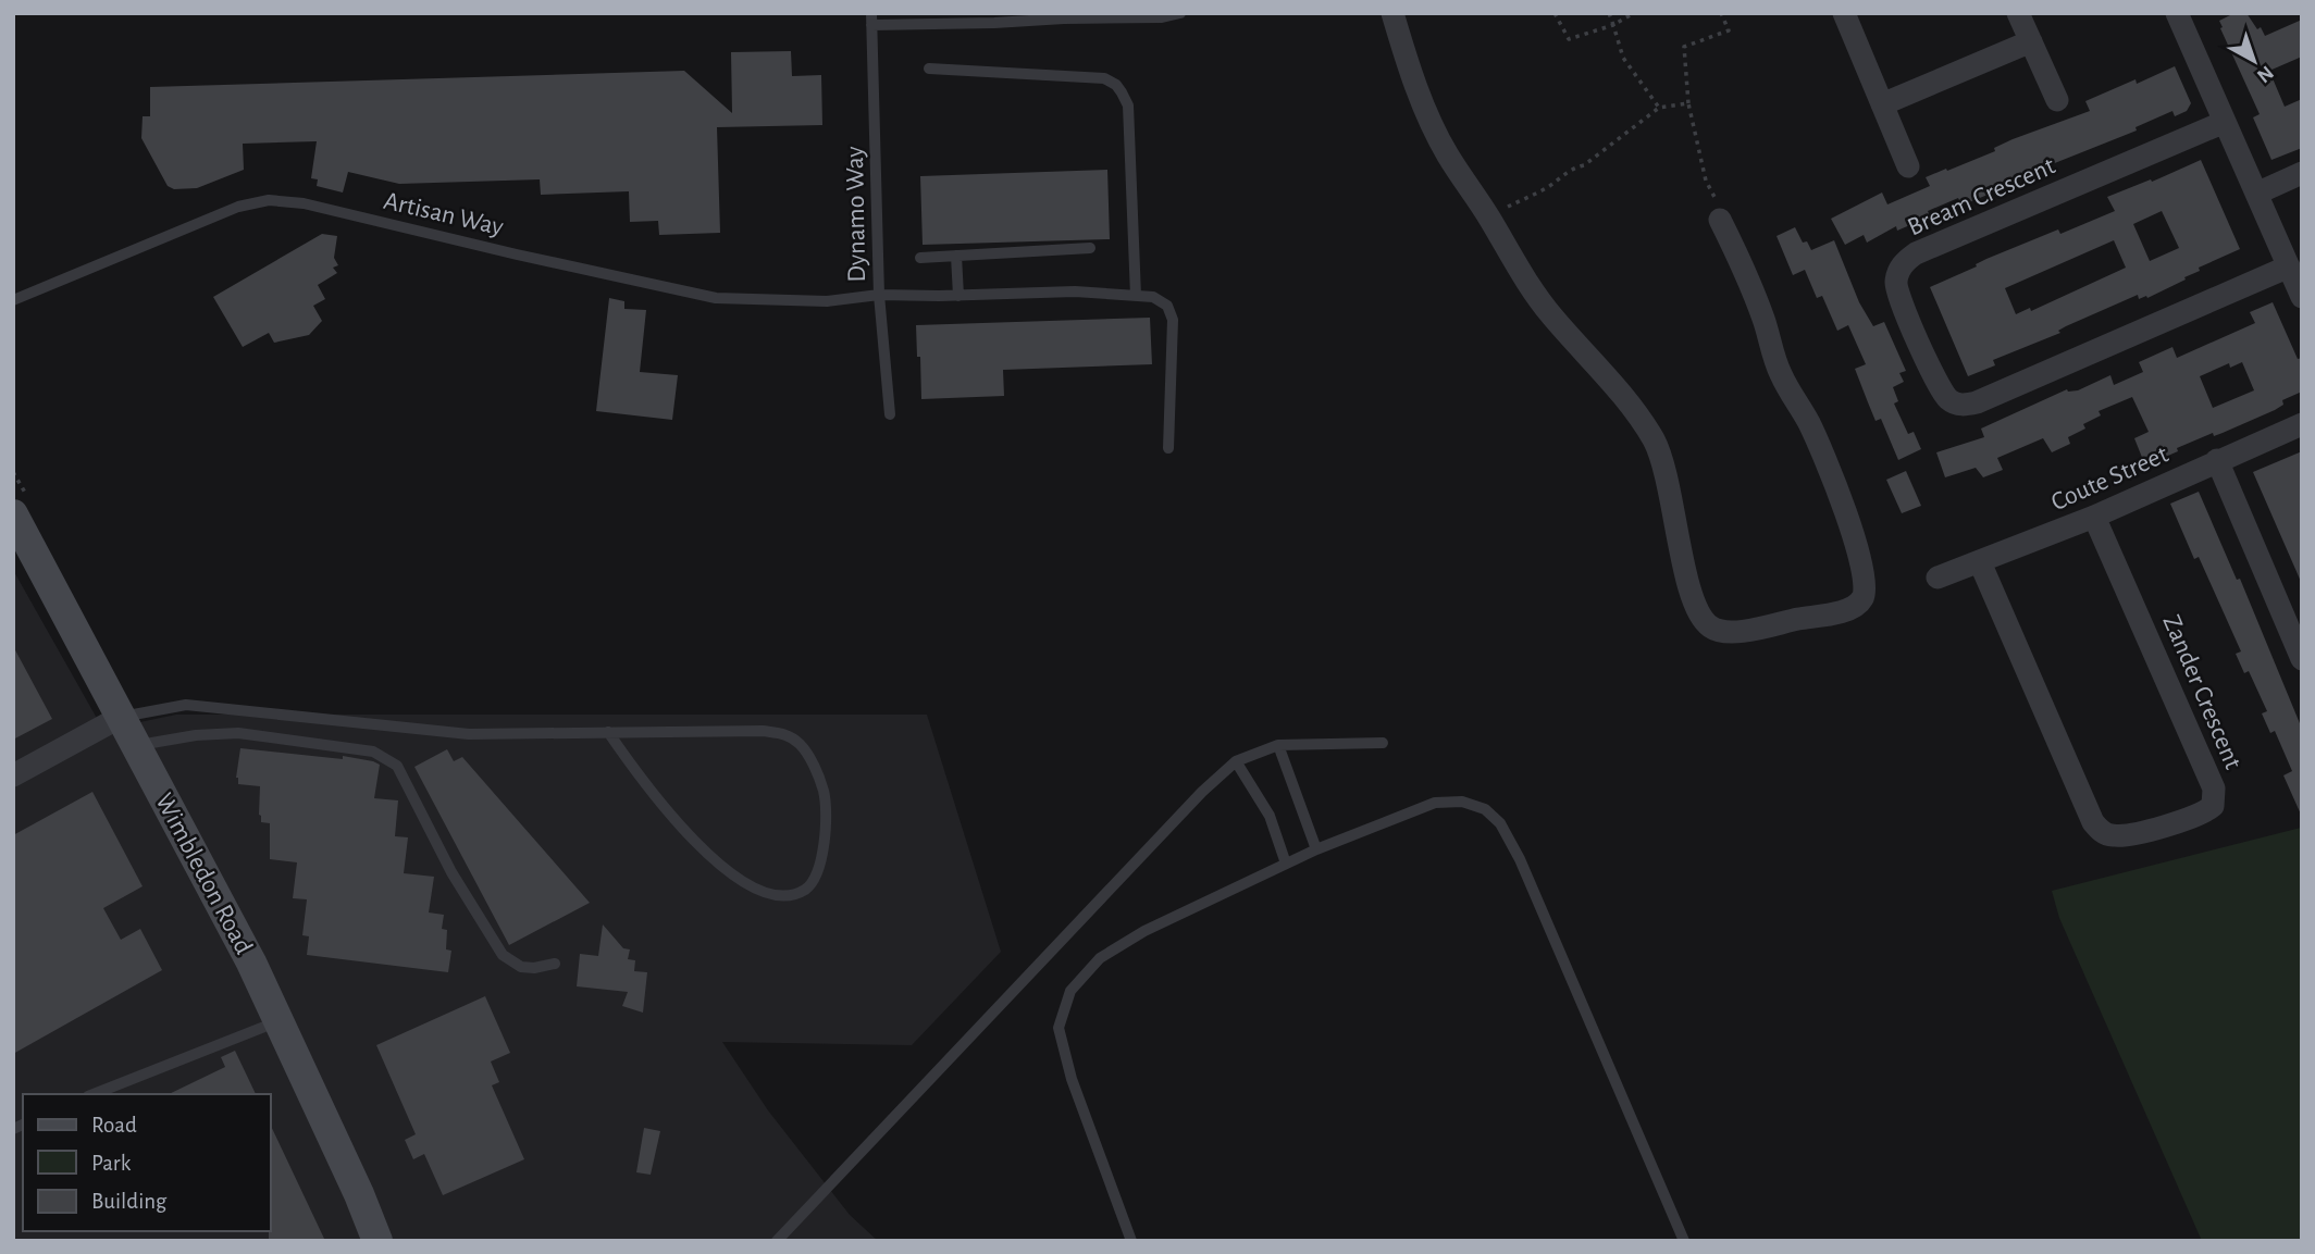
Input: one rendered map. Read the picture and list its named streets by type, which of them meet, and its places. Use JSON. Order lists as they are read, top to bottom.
{
  "streets": {
    "main road": ["Wimbledon Road"],
    "street": ["Bream Crescent", "Coute Street", "Zander Crescent"],
    "lane": ["Artisan Way", "Dynamo Way"]
  },
  "crossings": [
    ["Artisan Way", "Dynamo Way"],
    ["Coute Street", "Zander Crescent"]
  ],
  "legend": ["Road", "Park", "Building"],
  "north": "bottom right"
}
